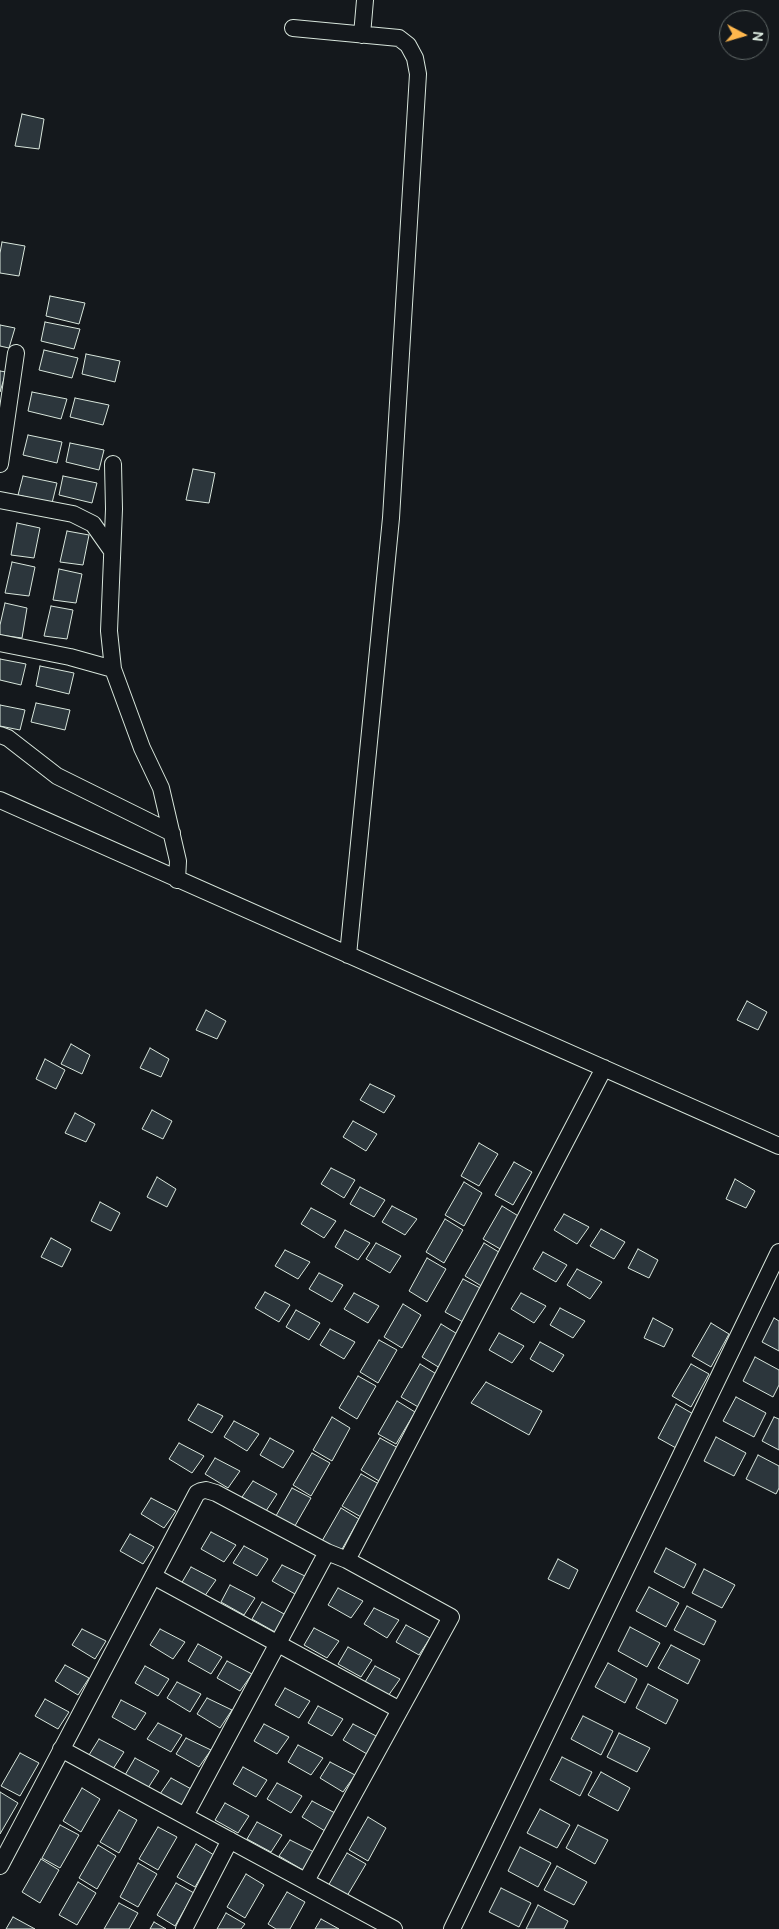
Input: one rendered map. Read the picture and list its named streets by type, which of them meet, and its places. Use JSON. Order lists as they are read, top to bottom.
{
  "north": "right"
}
